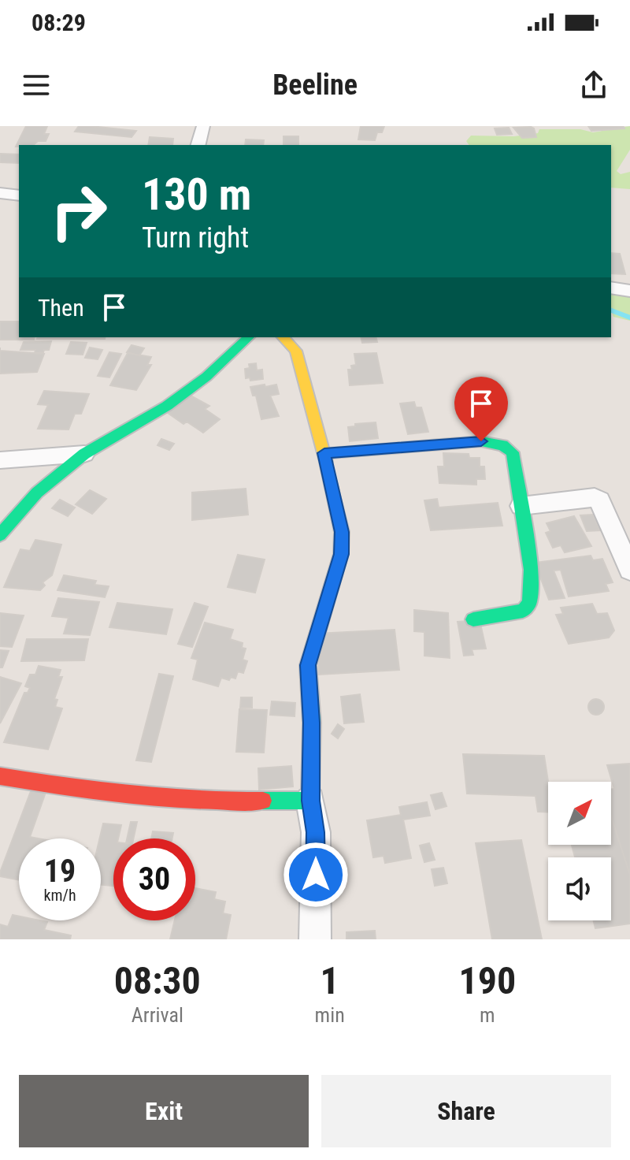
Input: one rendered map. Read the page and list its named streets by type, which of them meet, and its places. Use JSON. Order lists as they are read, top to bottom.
{
  "north": "top right",
  "page": {
    "status": "08:29",
    "header": "Beeline",
    "turn": ["130 m", "Turn right"],
    "then": "Then",
    "speed": "19 km/h",
    "limit": "30",
    "eta": [
      "08:30",
      "Arrival",
      "1",
      "min",
      "190",
      "m"
    ],
    "buttons": ["Exit", "Share"]
  }
}
